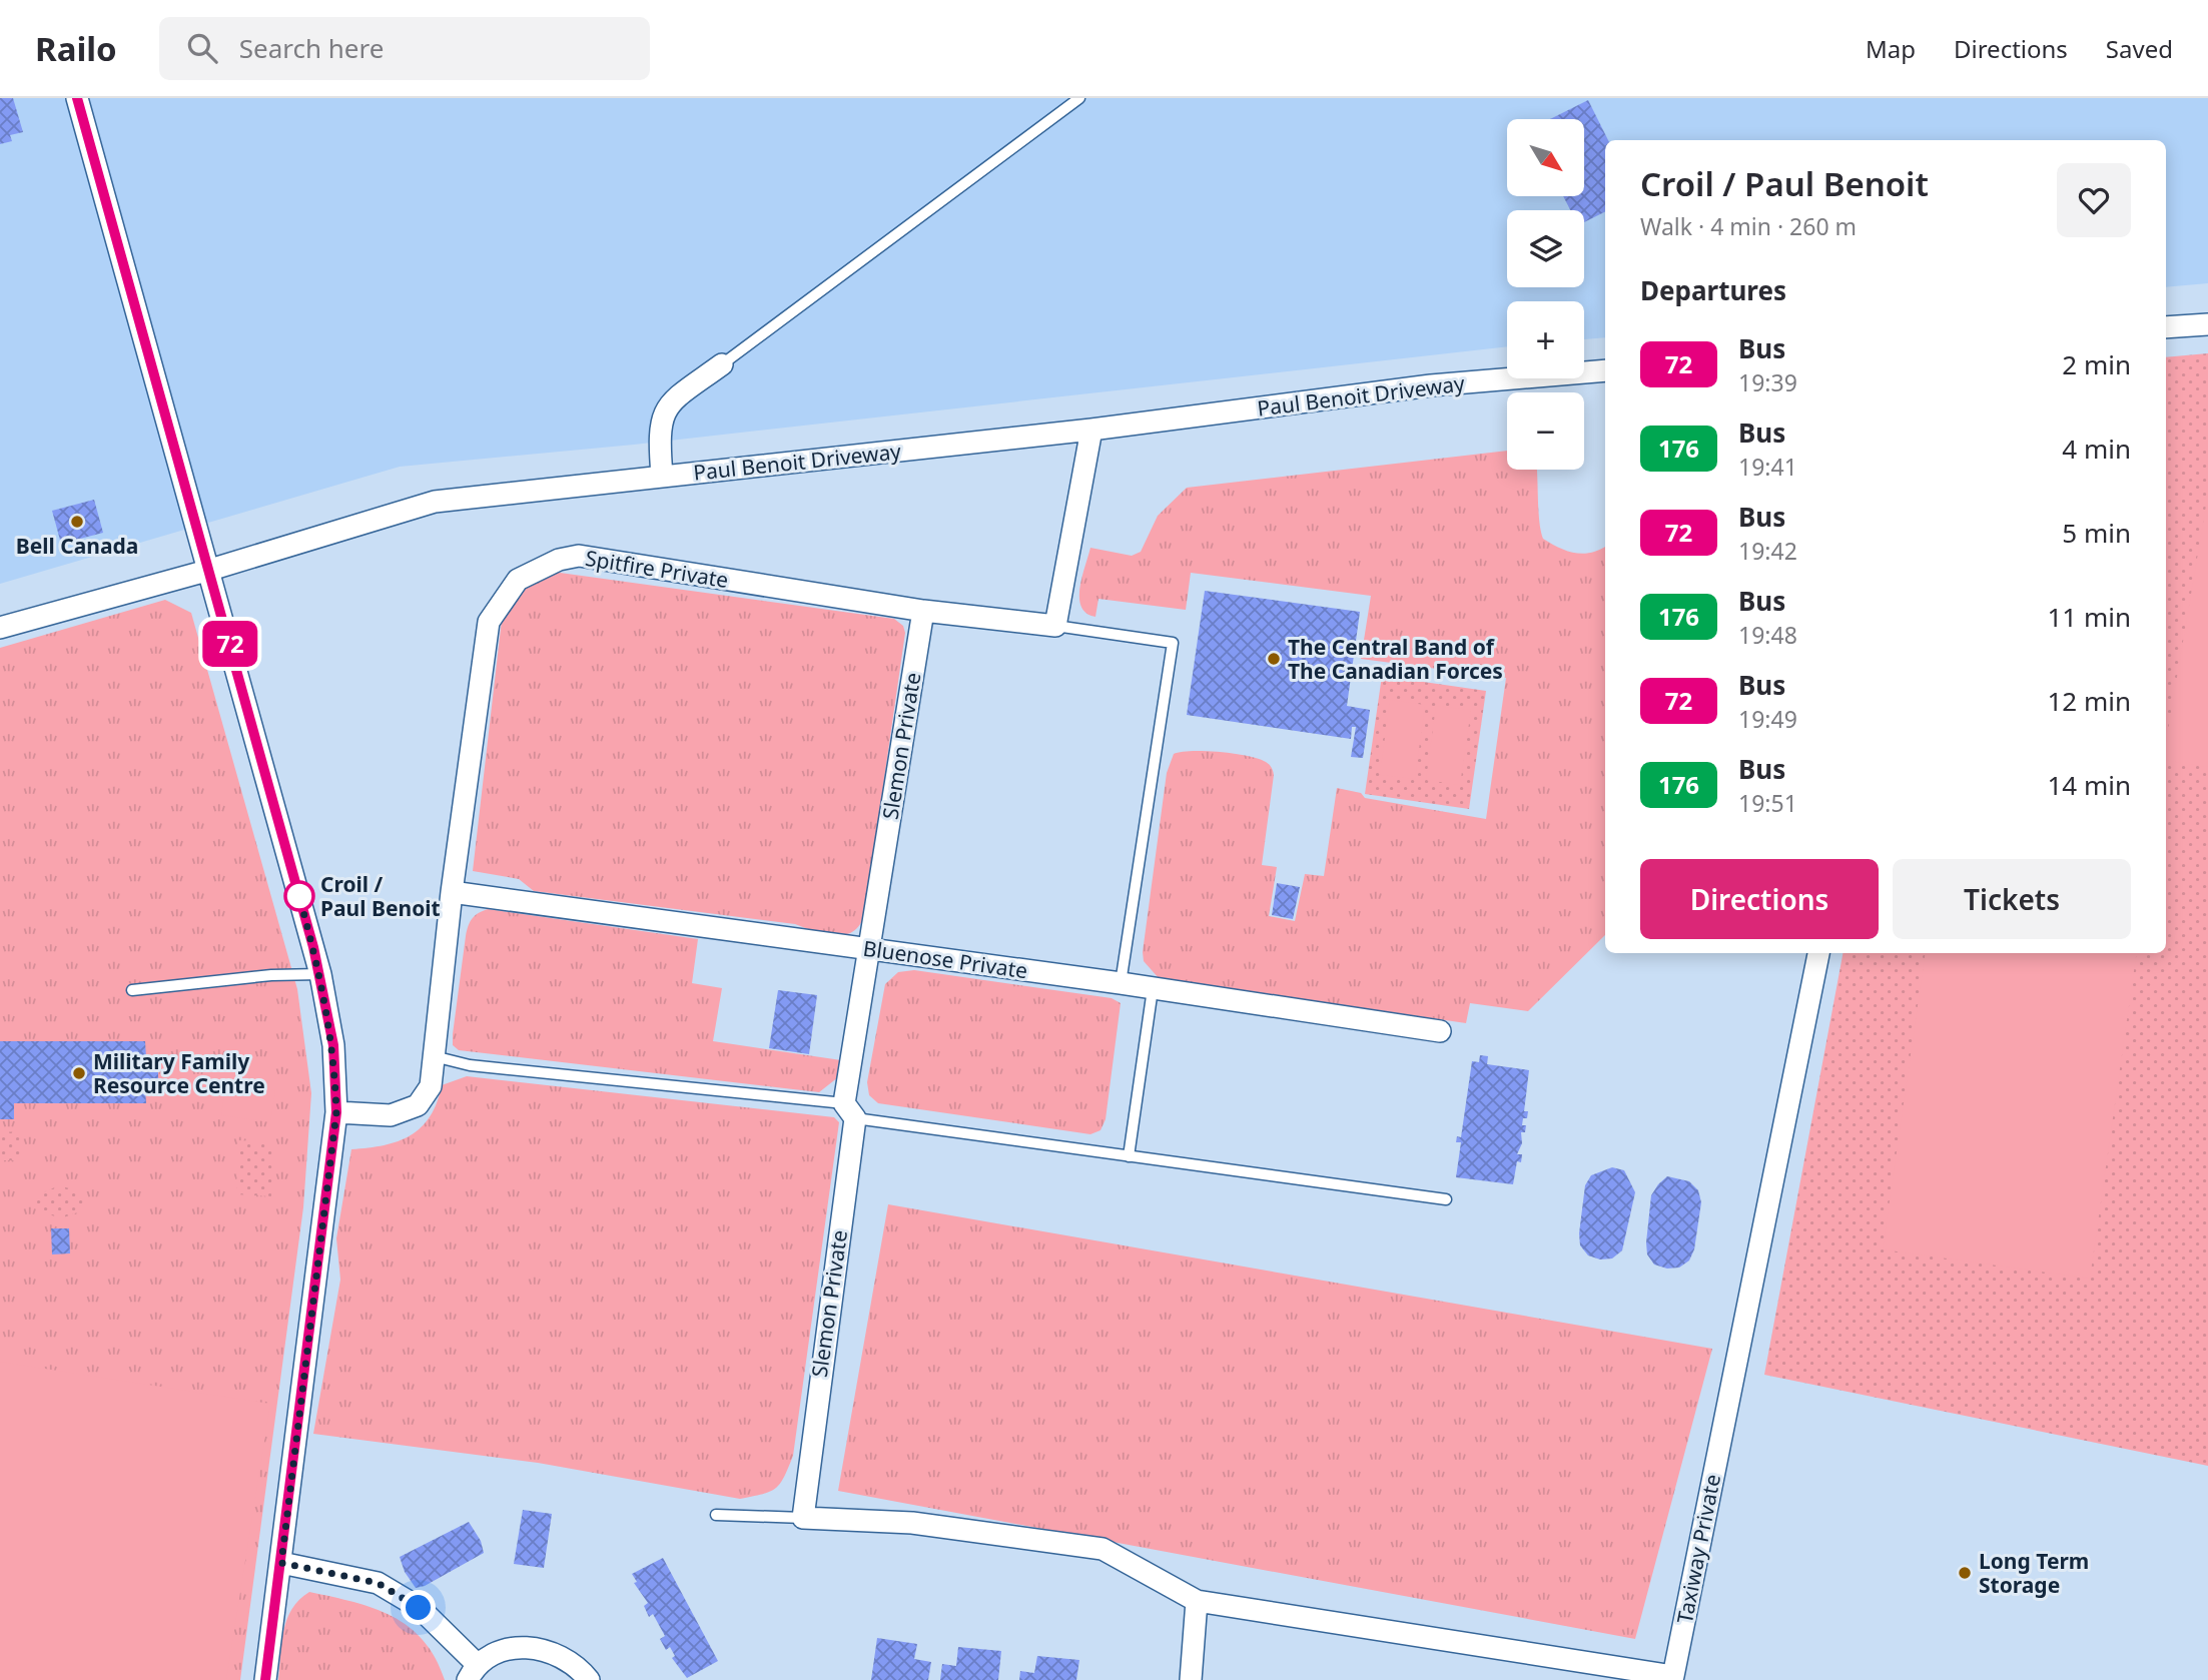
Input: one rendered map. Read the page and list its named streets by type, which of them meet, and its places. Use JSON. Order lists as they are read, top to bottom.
{
  "streets": {
    "street": [
      "Paul Benoit Driveway",
      "Spitfire Private",
      "Slemon Private",
      "Bluenose Private",
      "Taxiway Private"
    ]
  },
  "crossings": [
    ["Spitfire Private", "Slemon Private"],
    ["Spitfire Private", "Bluenose Private"],
    ["Slemon Private", "Bluenose Private"]
  ],
  "places": [
    "Bell Canada",
    "The Central Band of The Canadian Forces",
    "Croil / Paul Benoit",
    "Military Family Resource Centre",
    "Long Term Storage"
  ],
  "lines": ["bus line 72"],
  "north": "bottom right",
  "page": {
    "header": "Railo",
    "search": "Search here",
    "nav": ["Map", "Directions", "Saved"],
    "on_map": "72",
    "map_buttons": ["+", "−"],
    "heading": [
      ["Croil / Paul Benoit", "Walk · 4 min · 260 m"],
      "Departures"
    ],
    "list": [
      {
        "mark": "72",
        "name": "Bus",
        "note": "19:39",
        "value": "2 min"
      },
      {
        "mark": "176",
        "name": "Bus",
        "note": "19:41",
        "value": "4 min"
      },
      {
        "mark": "72",
        "name": "Bus",
        "note": "19:42",
        "value": "5 min"
      },
      {
        "mark": "176",
        "name": "Bus",
        "note": "19:48",
        "value": "11 min"
      },
      {
        "mark": "72",
        "name": "Bus",
        "note": "19:49",
        "value": "12 min"
      },
      {
        "mark": "176",
        "name": "Bus",
        "note": "19:51",
        "value": "14 min"
      }
    ],
    "buttons": ["Directions", "Tickets"]
  }
}
